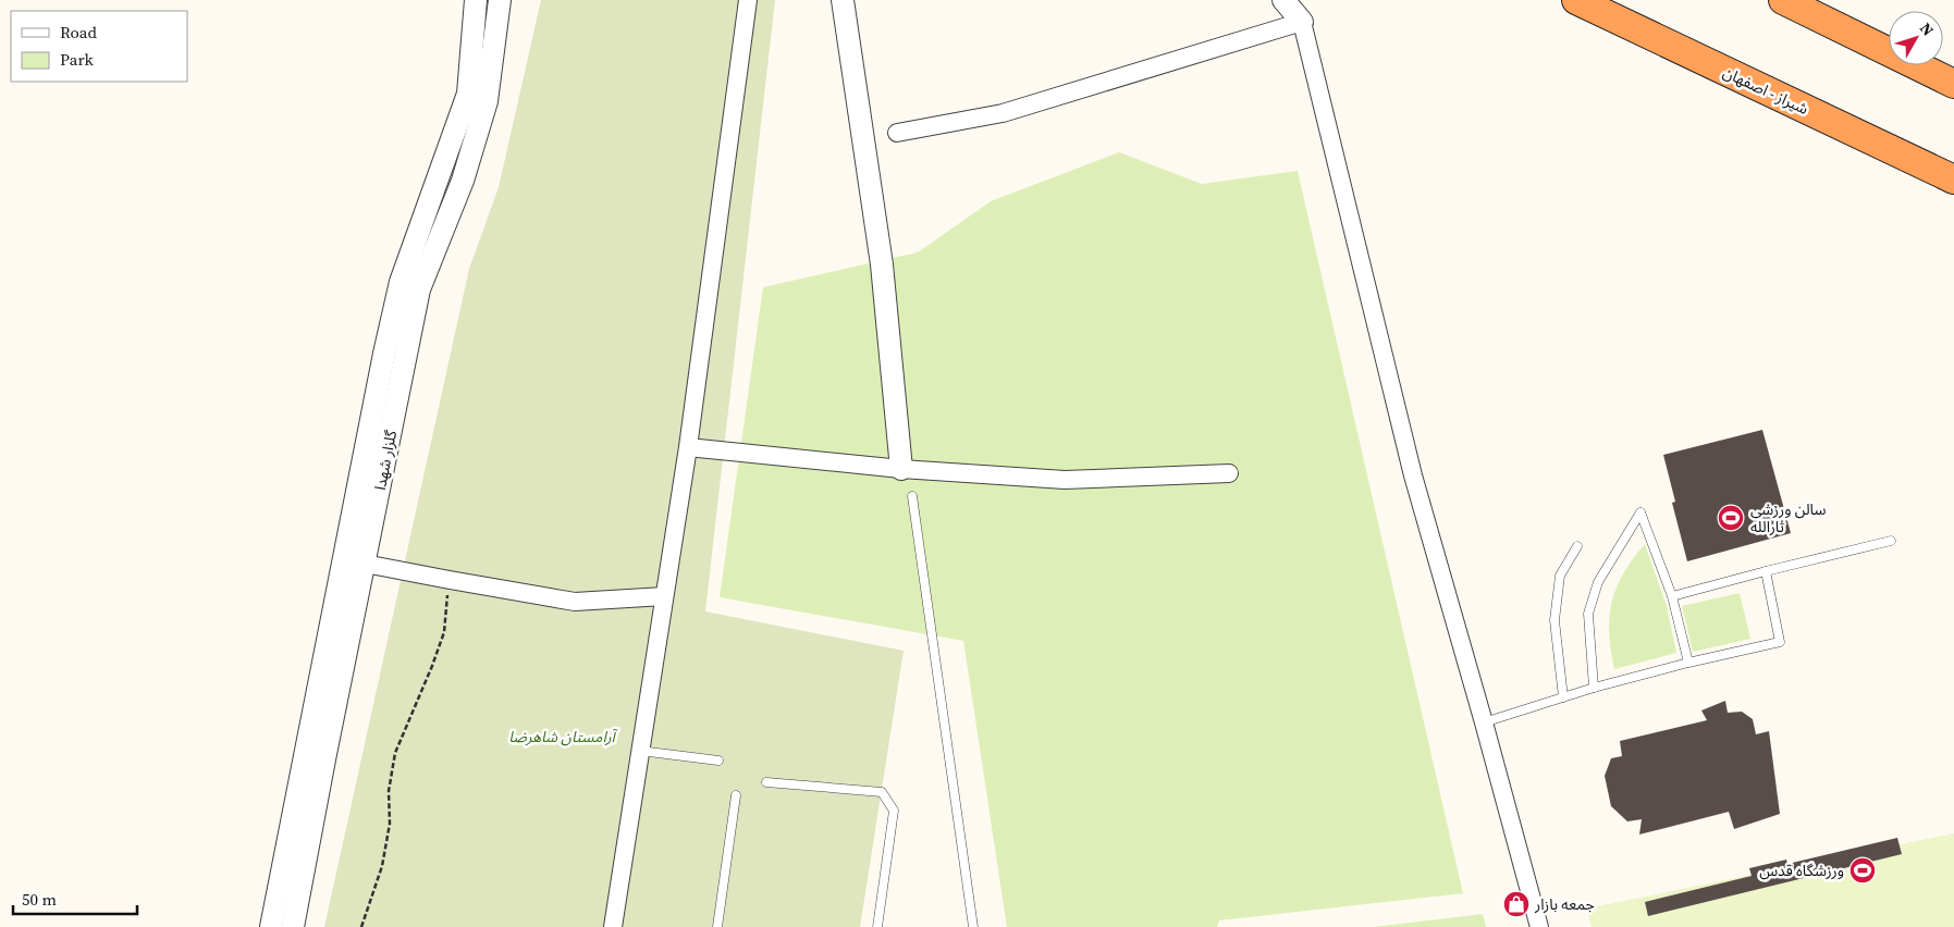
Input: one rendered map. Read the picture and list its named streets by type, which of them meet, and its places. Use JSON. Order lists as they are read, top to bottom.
{
  "streets": {
    "highway": ["شیراز - اصفهان"],
    "street": ["گلزار شهدا"]
  },
  "parks": ["آرامستان شاهرضا"],
  "places": {
    "sports": ["سالن ورزشی ثارالله", "ورزشگاه قدس"],
    "shop": ["جمعه بازار"]
  },
  "legend": ["Road", "Park"],
  "scale_bar": "50 m",
  "north": "top right"
}
